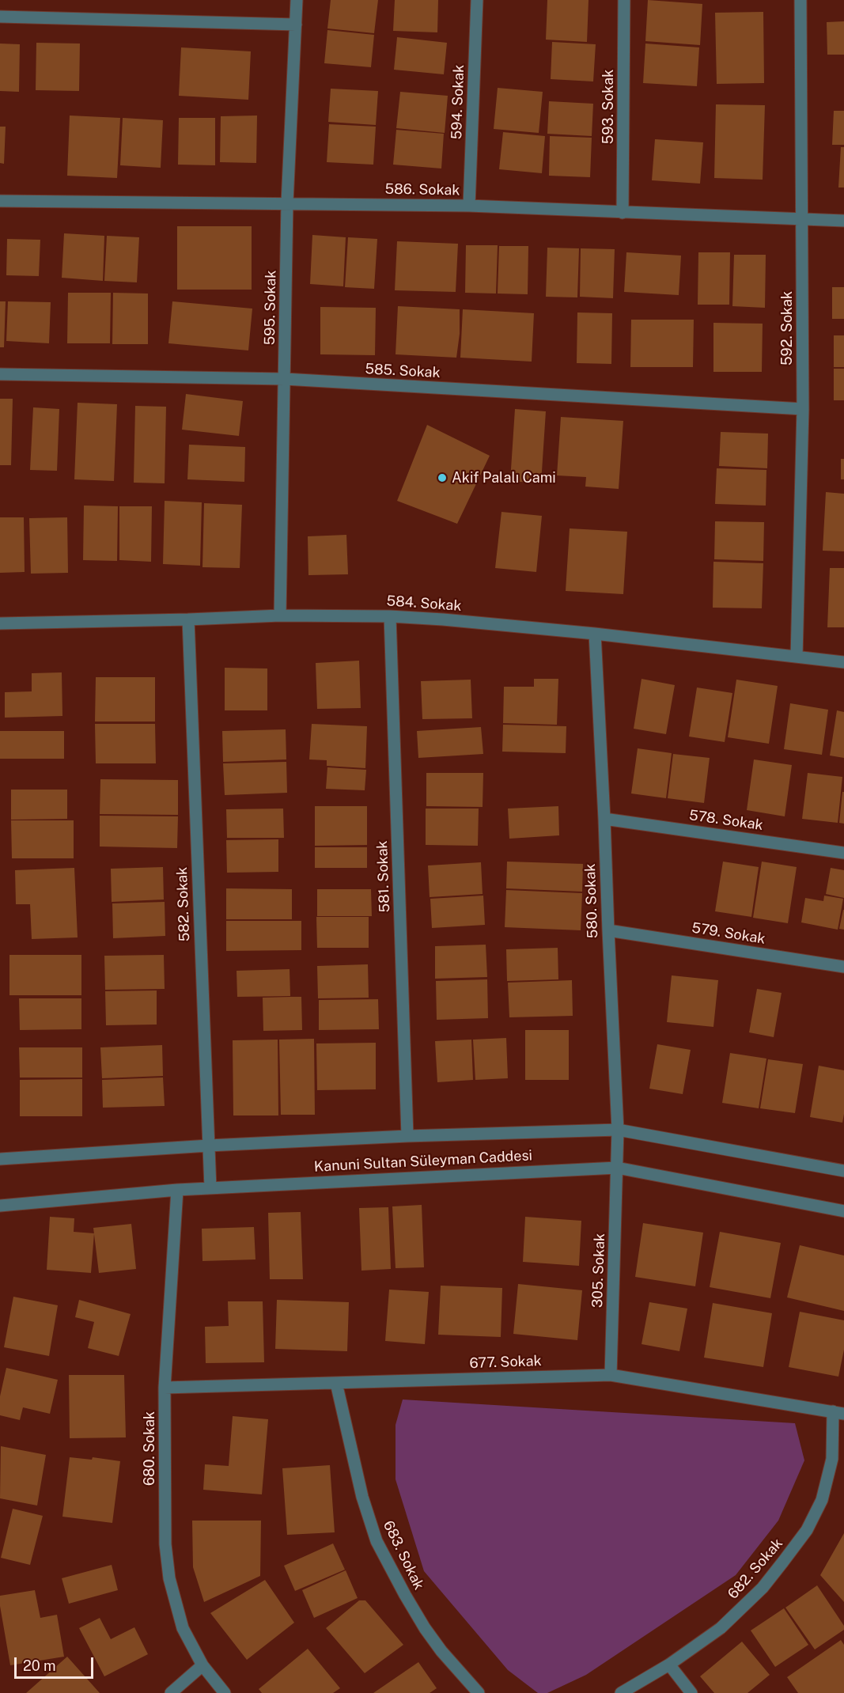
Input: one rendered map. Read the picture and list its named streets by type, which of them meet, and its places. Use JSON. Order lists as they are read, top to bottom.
{
  "streets": {
    "street": [
      "594. Sokak",
      "593. Sokak",
      "586. Sokak",
      "595. Sokak",
      "592. Sokak",
      "585. Sokak",
      "584. Sokak",
      "578. Sokak",
      "581. Sokak",
      "580. Sokak",
      "582. Sokak",
      "579. Sokak",
      "Kanuni Sultan Süleyman Caddesi",
      "305. Sokak",
      "677. Sokak",
      "680. Sokak",
      "683. Sokak",
      "682. Sokak"
    ]
  },
  "crossings": [
    ["594. Sokak", "586. Sokak"],
    ["593. Sokak", "586. Sokak"],
    ["586. Sokak", "595. Sokak"],
    ["586. Sokak", "592. Sokak"],
    ["595. Sokak", "585. Sokak"],
    ["595. Sokak", "584. Sokak"],
    ["592. Sokak", "585. Sokak"],
    ["592. Sokak", "584. Sokak"],
    ["584. Sokak", "581. Sokak"],
    ["584. Sokak", "580. Sokak"],
    ["584. Sokak", "582. Sokak"],
    ["578. Sokak", "580. Sokak"],
    ["580. Sokak", "579. Sokak"],
    ["580. Sokak", "Kanuni Sultan Süleyman Caddesi"],
    ["580. Sokak", "305. Sokak"],
    ["582. Sokak", "Kanuni Sultan Süleyman Caddesi"],
    ["Kanuni Sultan Süleyman Caddesi", "305. Sokak"],
    ["Kanuni Sultan Süleyman Caddesi", "680. Sokak"],
    ["305. Sokak", "677. Sokak"],
    ["677. Sokak", "680. Sokak"],
    ["677. Sokak", "683. Sokak"],
    ["677. Sokak", "682. Sokak"]
  ],
  "places": ["Akif Palalı Cami"],
  "scale_bar": "20 m"
}
